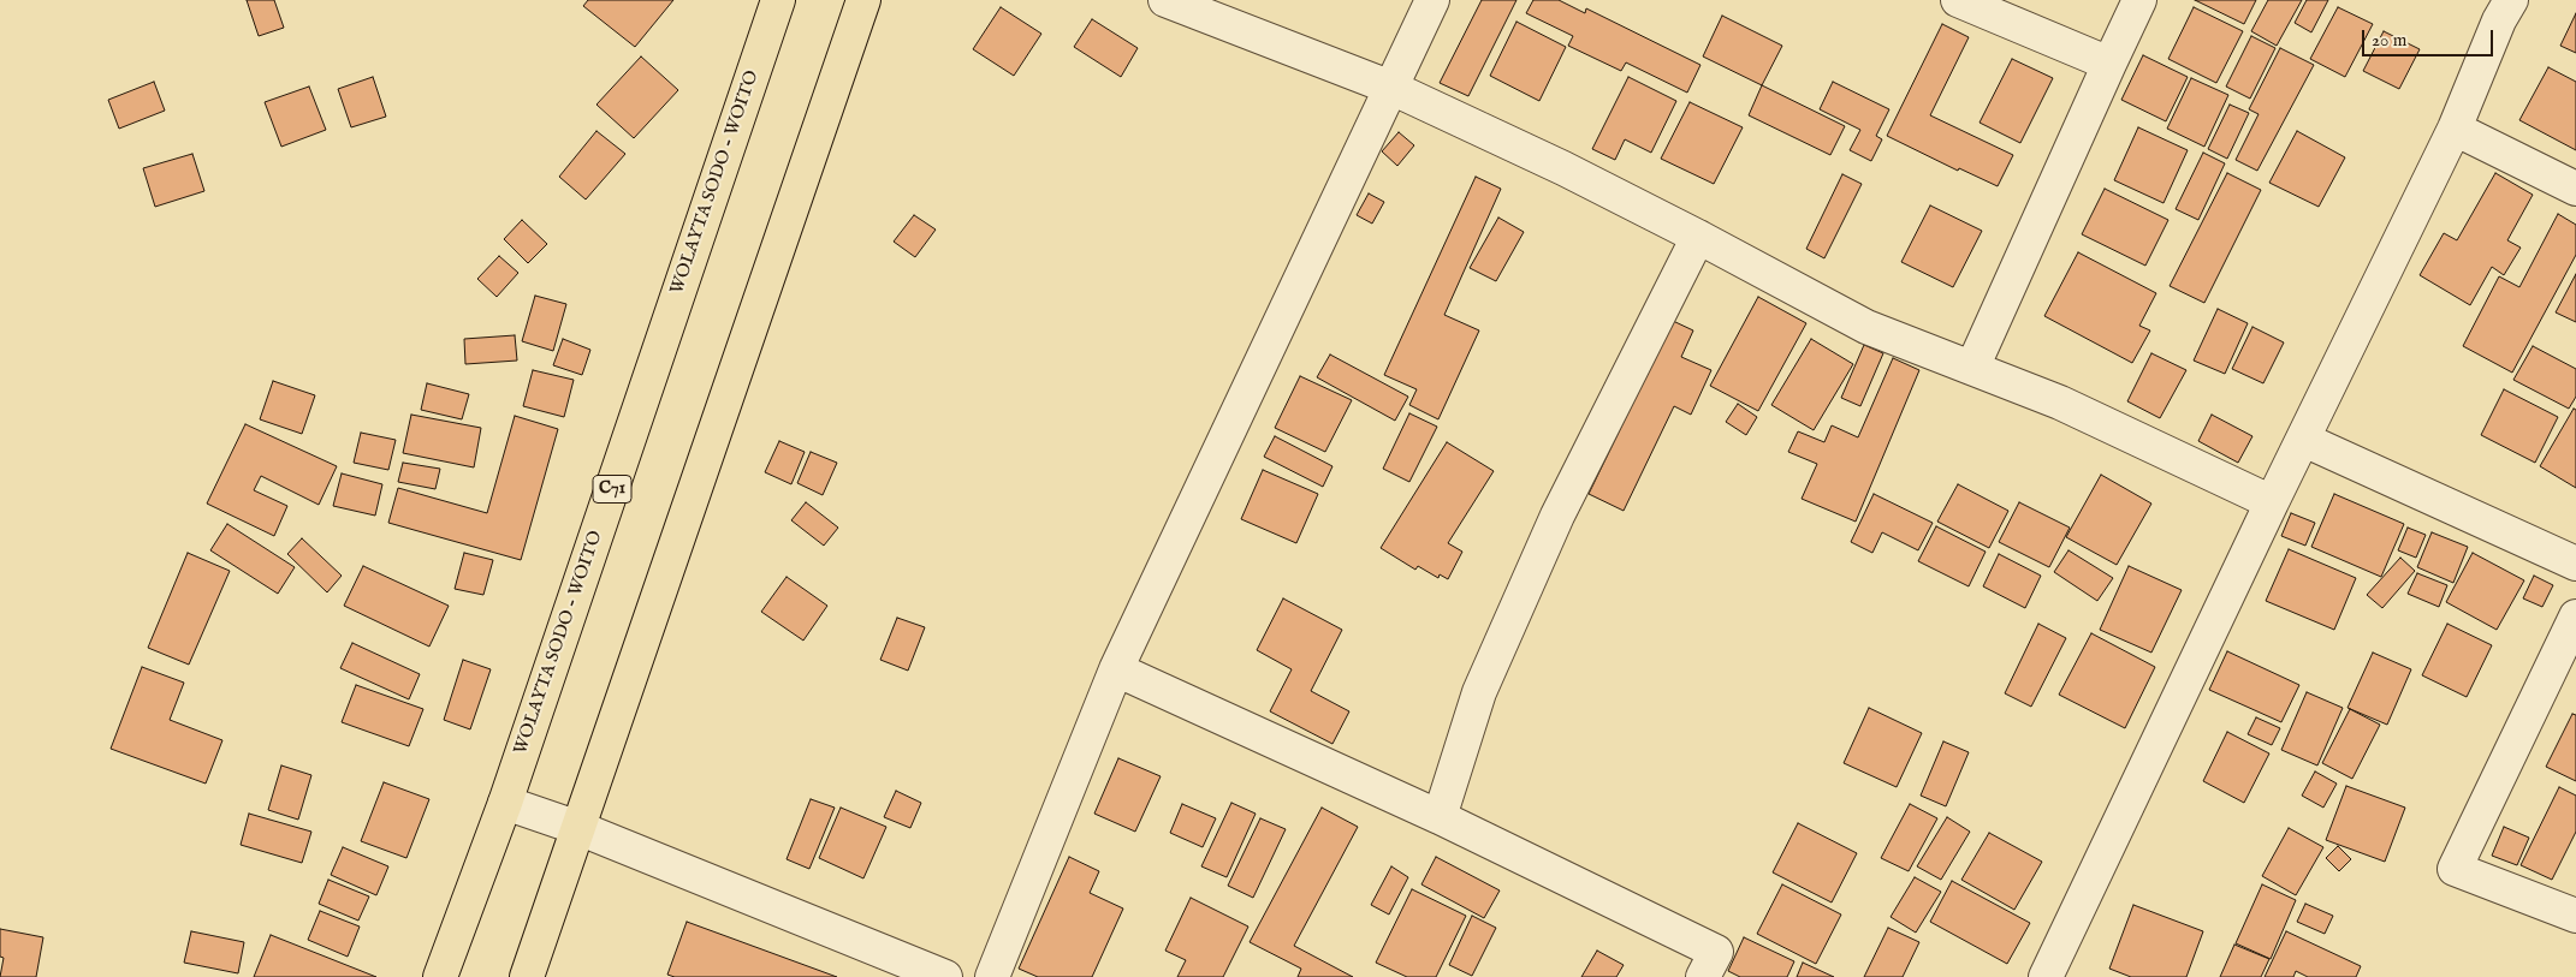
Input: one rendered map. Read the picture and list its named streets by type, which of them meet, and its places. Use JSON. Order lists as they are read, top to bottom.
{
  "streets": {
    "highway": ["WOLAYTA SODO - WOITO", "C71"]
  },
  "scale_bar": "20 m"
}
